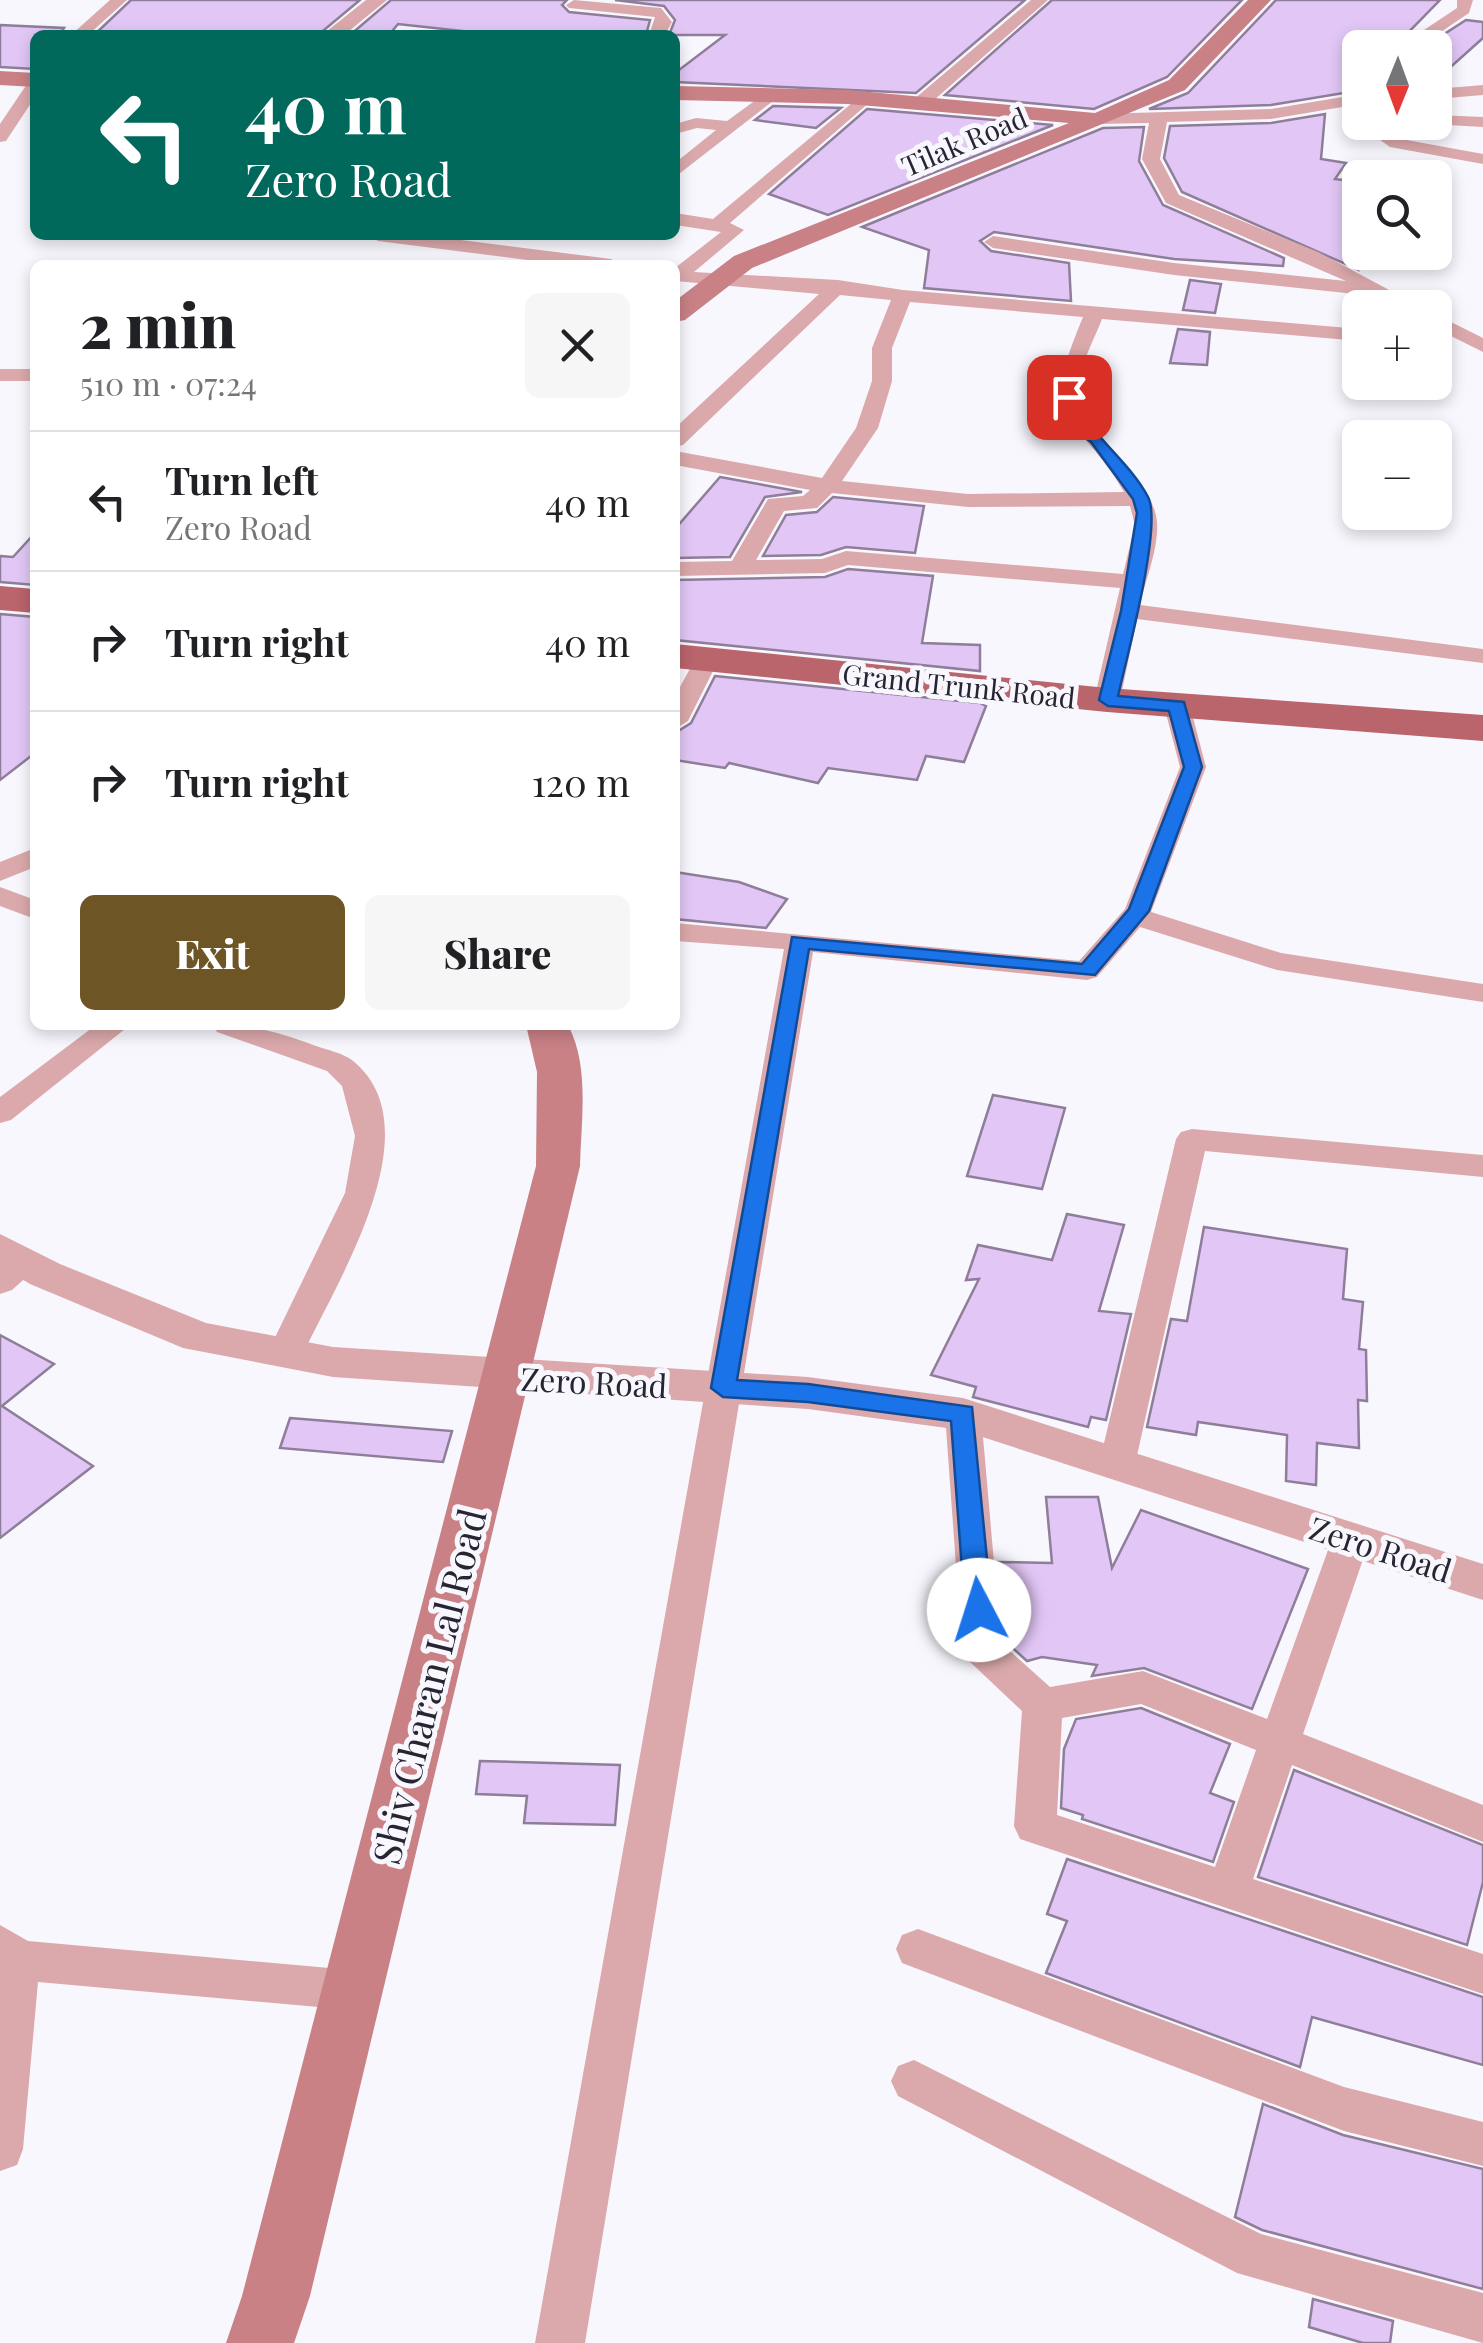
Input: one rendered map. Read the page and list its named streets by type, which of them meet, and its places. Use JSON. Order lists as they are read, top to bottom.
{
  "streets": {
    "main road": ["Tilak Road", "Grand Trunk Road", "Shiv Charan Lal Road"],
    "street": ["Zero Road"]
  },
  "crossings": [
    ["Zero Road", "Shiv Charan Lal Road"]
  ],
  "north": "bottom",
  "page": {
    "map_buttons": ["+", "−"],
    "turn": ["40 m", "Zero Road"],
    "heading": ["2 min", "510 m · 07:24"],
    "list": [
      {
        "name": "Turn left",
        "note": "Zero Road",
        "value": "40 m"
      },
      {
        "name": "Turn right",
        "value": "40 m"
      },
      {
        "name": "Turn right",
        "value": "120 m"
      }
    ],
    "buttons": ["Exit", "Share"]
  }
}
